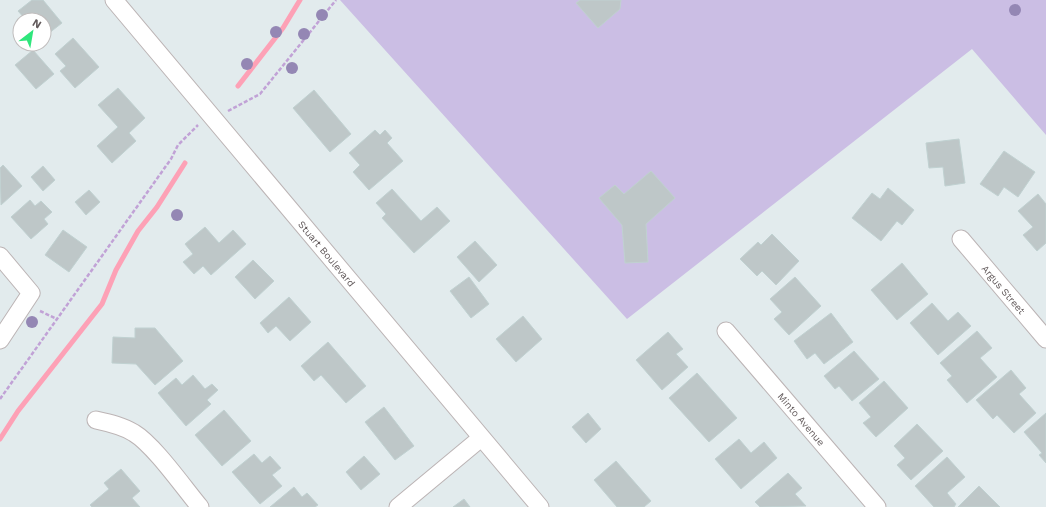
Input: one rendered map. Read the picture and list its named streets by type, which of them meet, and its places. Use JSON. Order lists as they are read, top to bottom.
{
  "streets": {
    "street": ["Stuart Boulevard", "Argus Street", "Minto Avenue"]
  },
  "north": "top right"
}
